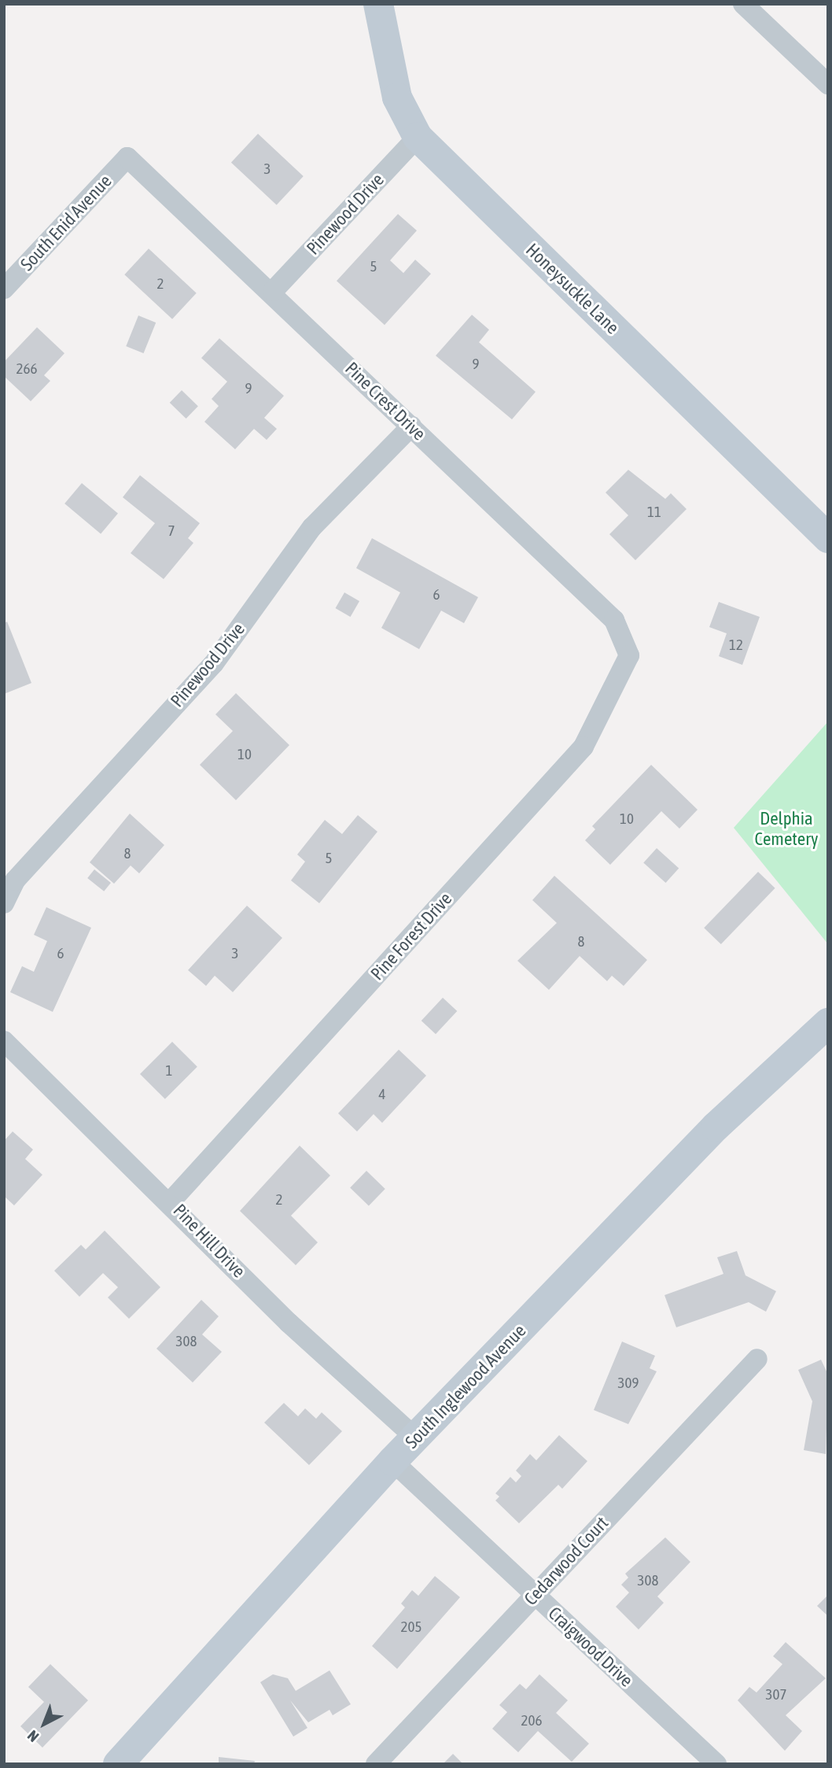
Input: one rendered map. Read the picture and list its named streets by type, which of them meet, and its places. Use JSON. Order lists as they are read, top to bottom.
{
  "streets": {
    "street": [
      "Pinewood Drive",
      "South Enid Avenue",
      "Honeysuckle Lane",
      "Pine Crest Drive",
      "Pine Forest Drive",
      "Pine Hill Drive",
      "South Inglewood Avenue",
      "Cedarwood Court",
      "Craigwood Drive"
    ]
  },
  "crossings": [
    ["Pinewood Drive", "Honeysuckle Lane"],
    ["Pinewood Drive", "Pine Crest Drive"],
    ["South Enid Avenue", "Pine Crest Drive"],
    ["Pine Crest Drive", "Pine Forest Drive"],
    ["Pine Forest Drive", "Pine Hill Drive"],
    ["Pine Hill Drive", "South Inglewood Avenue"],
    ["South Inglewood Avenue", "Craigwood Drive"],
    ["Cedarwood Court", "Craigwood Drive"]
  ],
  "parks": ["Delphia Cemetery"],
  "house_numbers": [
    "3",
    "5",
    "2",
    "9",
    "266",
    "9",
    "11",
    "7",
    "6",
    "12",
    "10",
    "10",
    "8",
    "5",
    "8",
    "6",
    "3",
    "1",
    "4",
    "2",
    "308",
    "309",
    "308",
    "205",
    "307",
    "206"
  ],
  "north": "bottom left"
}
